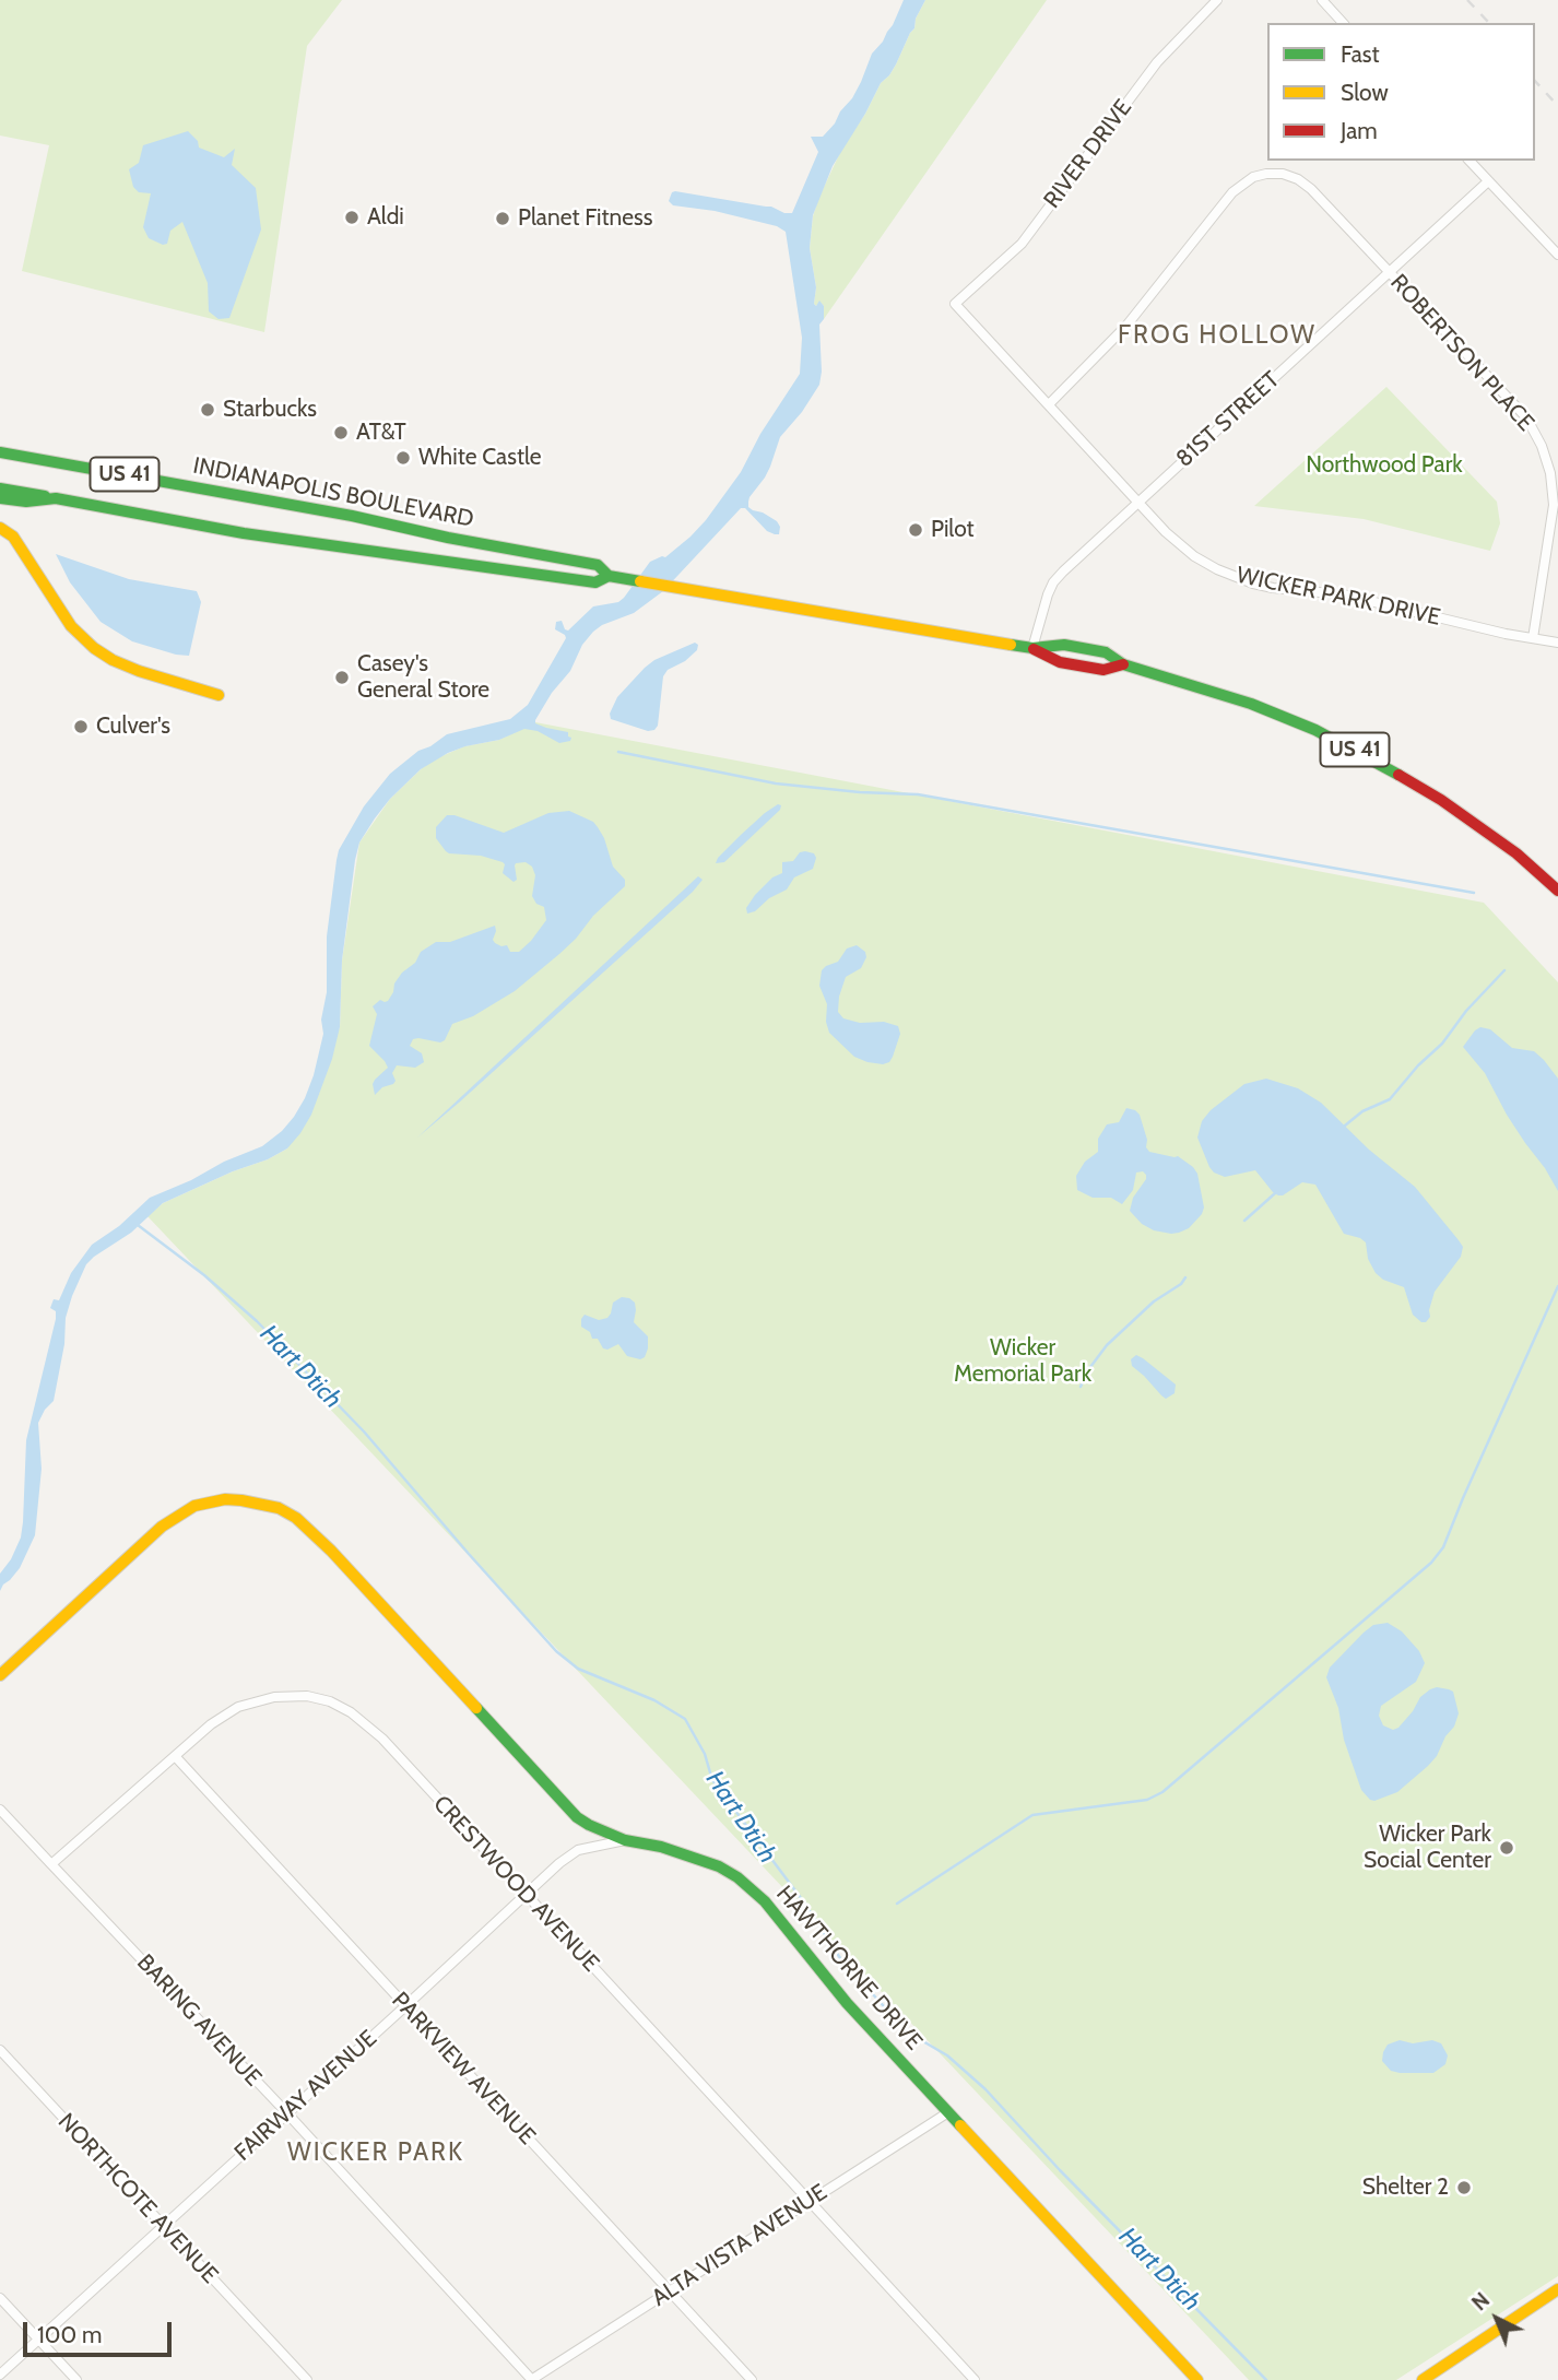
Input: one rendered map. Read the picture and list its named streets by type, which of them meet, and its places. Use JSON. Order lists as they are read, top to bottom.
{
  "streets": {
    "main road": ["US 41", "INDIANAPOLIS BOULEVARD", "HAWTHORNE DRIVE"],
    "street": [
      "RIVER DRIVE",
      "ROBERTSON PLACE",
      "81ST STREET",
      "WICKER PARK DRIVE",
      "CRESTWOOD AVENUE",
      "BARING AVENUE",
      "PARKVIEW AVENUE",
      "FAIRWAY AVENUE",
      "NORTHCOTE AVENUE",
      "ALTA VISTA AVENUE"
    ]
  },
  "crossings": [
    ["RIVER DRIVE", "WICKER PARK DRIVE"],
    ["ROBERTSON PLACE", "81ST STREET"],
    ["ROBERTSON PLACE", "WICKER PARK DRIVE"],
    ["81ST STREET", "INDIANAPOLIS BOULEVARD"],
    ["81ST STREET", "WICKER PARK DRIVE"],
    ["US 41", "INDIANAPOLIS BOULEVARD"],
    ["CRESTWOOD AVENUE", "BARING AVENUE"],
    ["CRESTWOOD AVENUE", "PARKVIEW AVENUE"],
    ["CRESTWOOD AVENUE", "FAIRWAY AVENUE"],
    ["CRESTWOOD AVENUE", "ALTA VISTA AVENUE"],
    ["HAWTHORNE DRIVE", "FAIRWAY AVENUE"],
    ["HAWTHORNE DRIVE", "ALTA VISTA AVENUE"],
    ["BARING AVENUE", "FAIRWAY AVENUE"],
    ["BARING AVENUE", "ALTA VISTA AVENUE"],
    ["PARKVIEW AVENUE", "FAIRWAY AVENUE"],
    ["PARKVIEW AVENUE", "ALTA VISTA AVENUE"],
    ["FAIRWAY AVENUE", "NORTHCOTE AVENUE"]
  ],
  "districts": ["FROG HOLLOW", "WICKER PARK"],
  "water": ["Hart Dtich"],
  "parks": ["Northwood Park", "Wicker Memorial Park"],
  "places": [
    "Aldi",
    "Planet Fitness",
    "Starbucks",
    "AT&T",
    "White Castle",
    "Pilot",
    "Casey's General Store",
    "Culver's",
    "Wicker Park Social Center",
    "Shelter 2"
  ],
  "legend": ["Fast", "Slow", "Jam"],
  "scale_bar": "100 m",
  "north": "top left"
}
